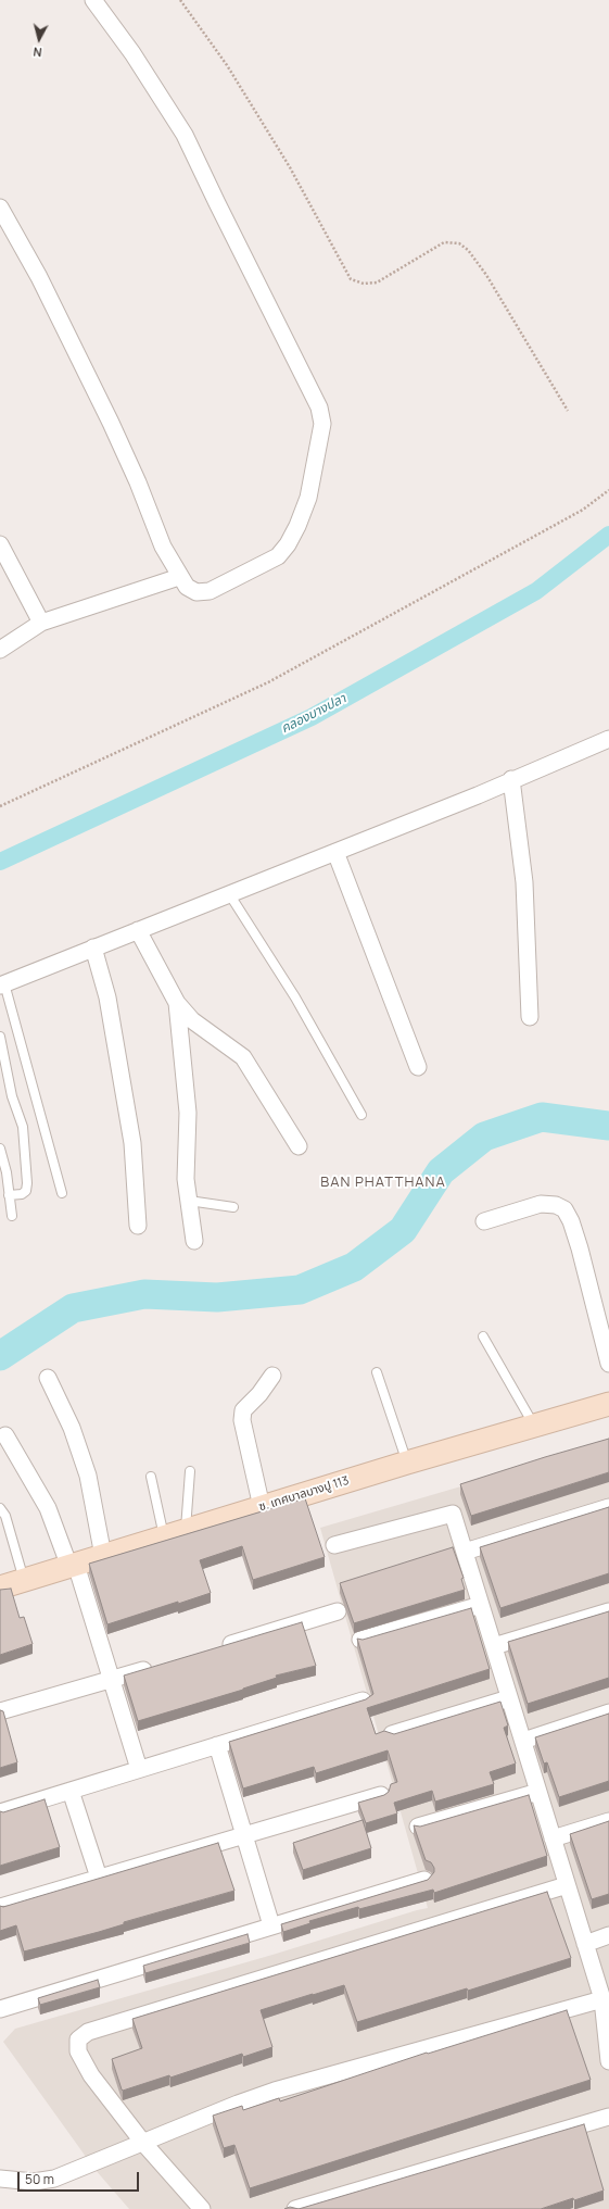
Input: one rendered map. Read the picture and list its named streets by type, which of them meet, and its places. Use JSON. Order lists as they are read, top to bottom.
{
  "streets": {
    "street": ["ซ. เทศบาลบางปู 113"]
  },
  "districts": ["BAN PHATTHANA"],
  "water": ["คลองบางปลา"],
  "scale_bar": "50 m",
  "north": "bottom"
}
